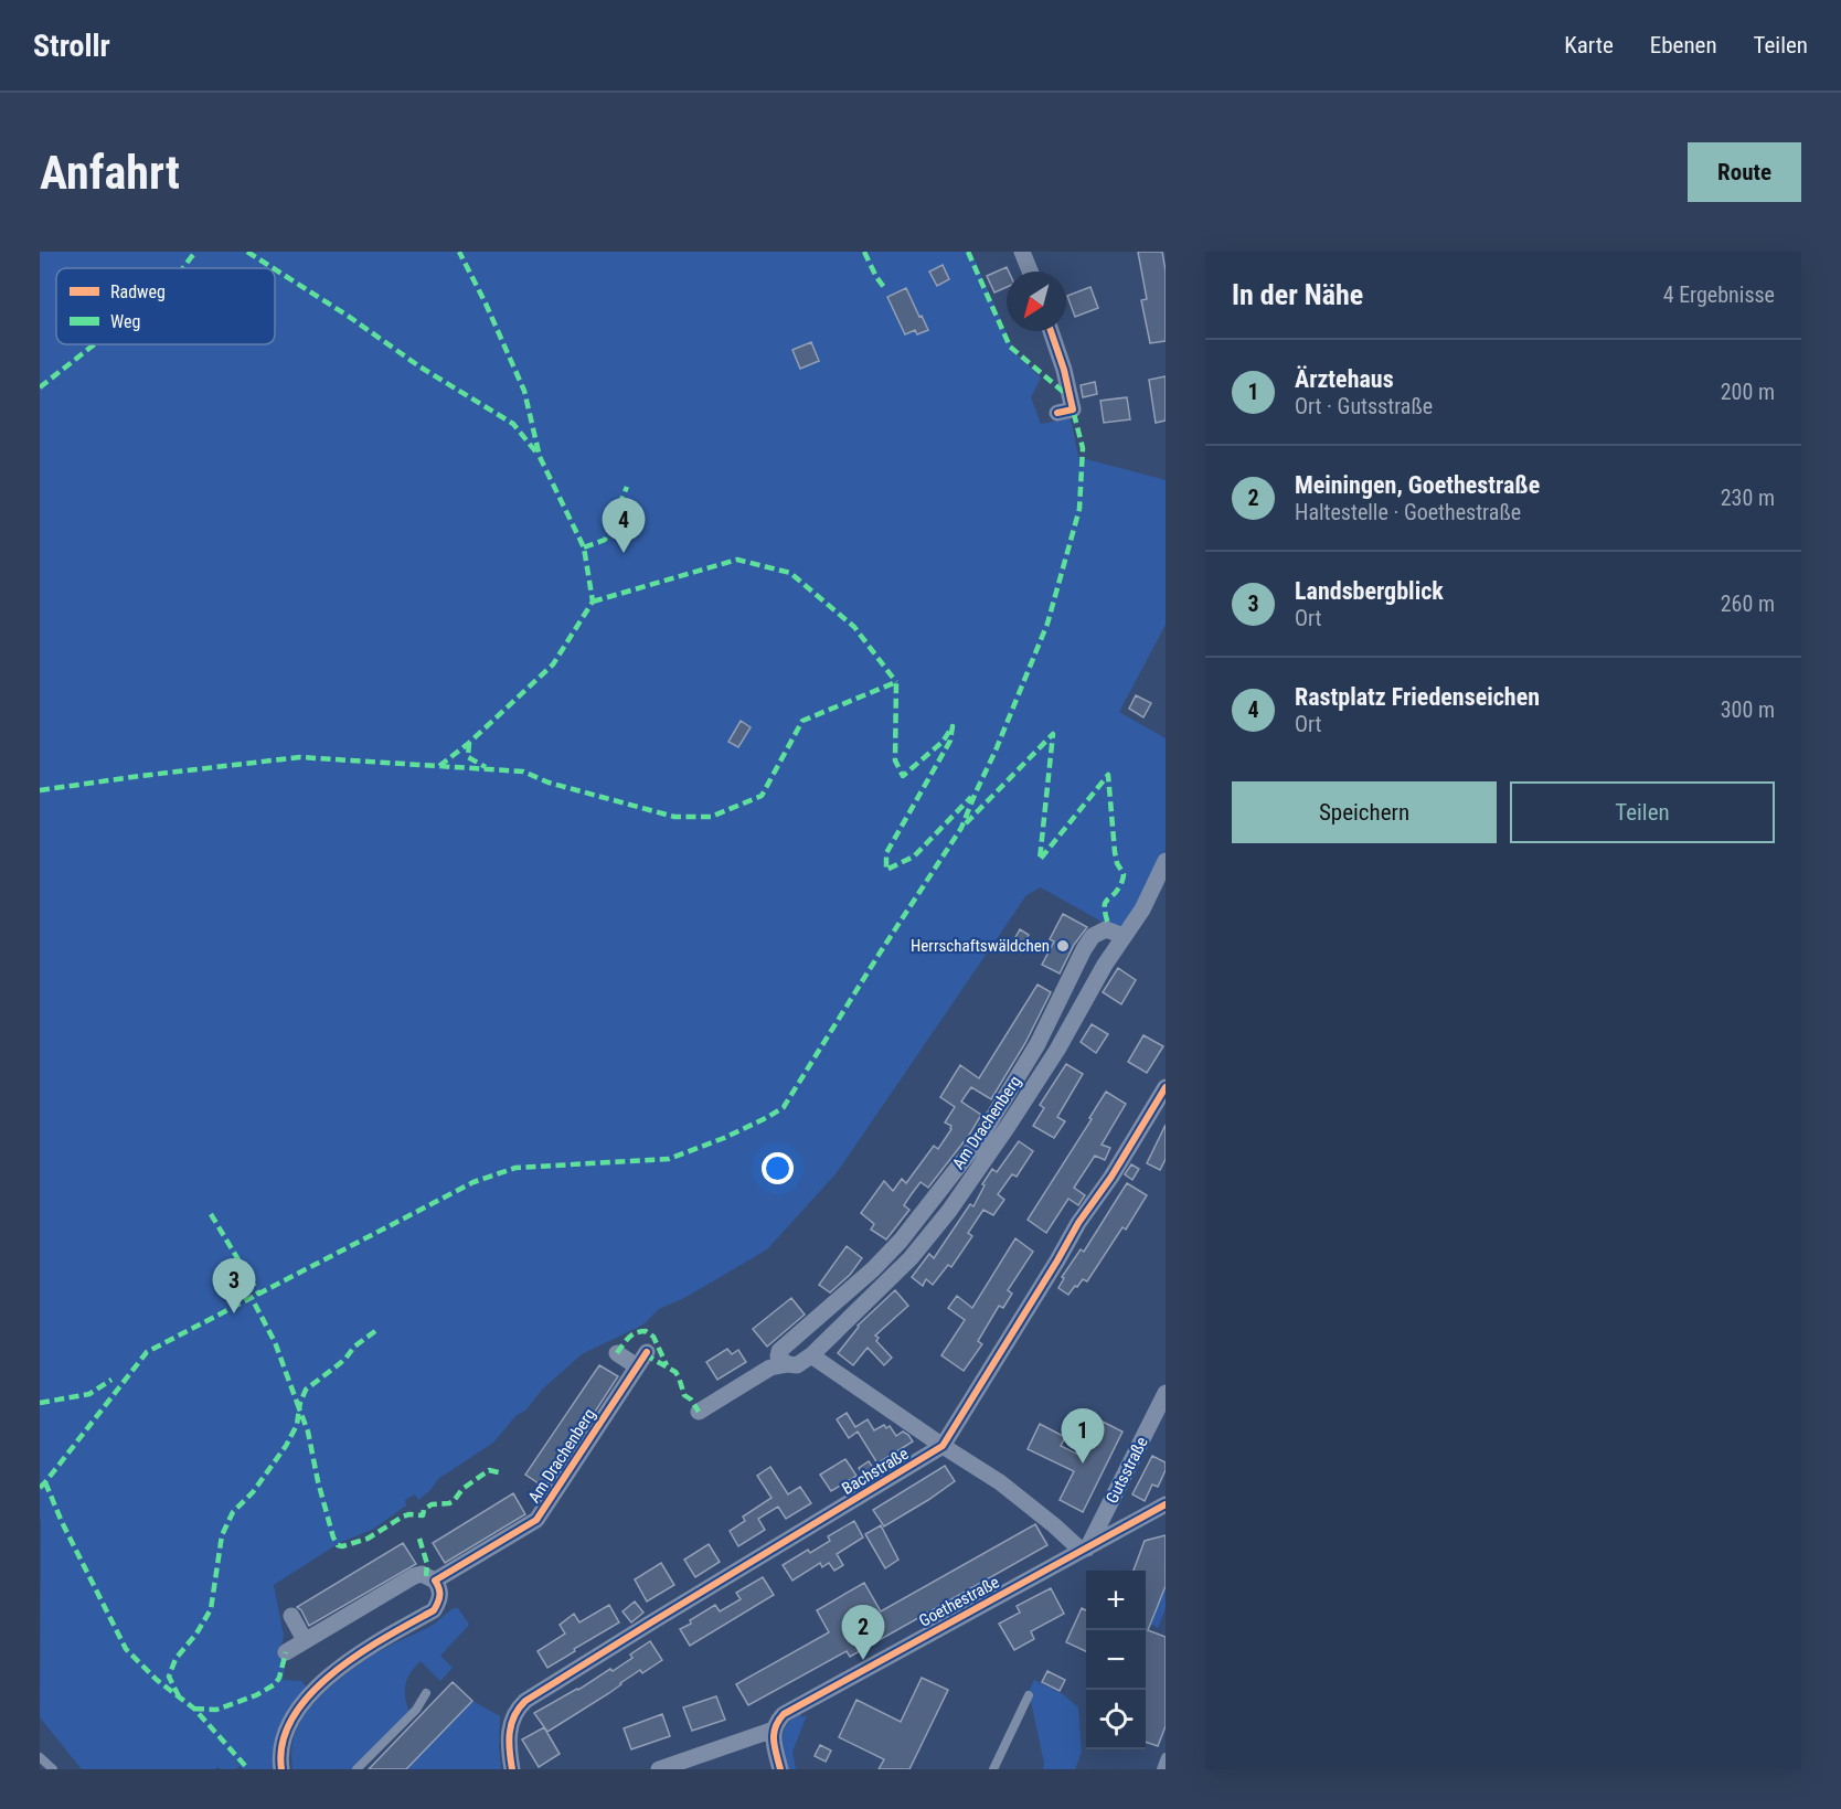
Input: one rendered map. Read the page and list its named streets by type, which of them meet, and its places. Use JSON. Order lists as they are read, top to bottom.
{
  "streets": {
    "street": [
      "Am Drachenberg",
      "Gutsstraße",
      "Bachstraße",
      "Goethestraße"
    ]
  },
  "crossings": [
    ["Gutsstraße", "Goethestraße"]
  ],
  "places": ["Herrschaftswäldchen"],
  "legend": ["Radweg", "Weg"],
  "north": "bottom left",
  "page": {
    "header": "Strollr",
    "nav": ["Karte", "Ebenen", "Teilen"],
    "buttons": [
      "Route",
      ["Speichern", "Teilen"]
    ],
    "title": "Anfahrt",
    "heading": ["In der Nähe", "4 Ergebnisse"],
    "list": [
      {
        "mark": "1",
        "name": "Ärztehaus",
        "note": "Ort · Gutsstraße",
        "value": "200 m"
      },
      {
        "mark": "2",
        "name": "Meiningen, Goethestraße",
        "note": "Haltestelle · Goethestraße",
        "value": "230 m"
      },
      {
        "mark": "3",
        "name": "Landsbergblick",
        "note": "Ort",
        "value": "260 m"
      },
      {
        "mark": "4",
        "name": "Rastplatz Friedenseichen",
        "note": "Ort",
        "value": "300 m"
      }
    ],
    "pins": [
      "4",
      "3",
      "1",
      "2"
    ],
    "map_buttons": ["+", "−"]
  }
}
